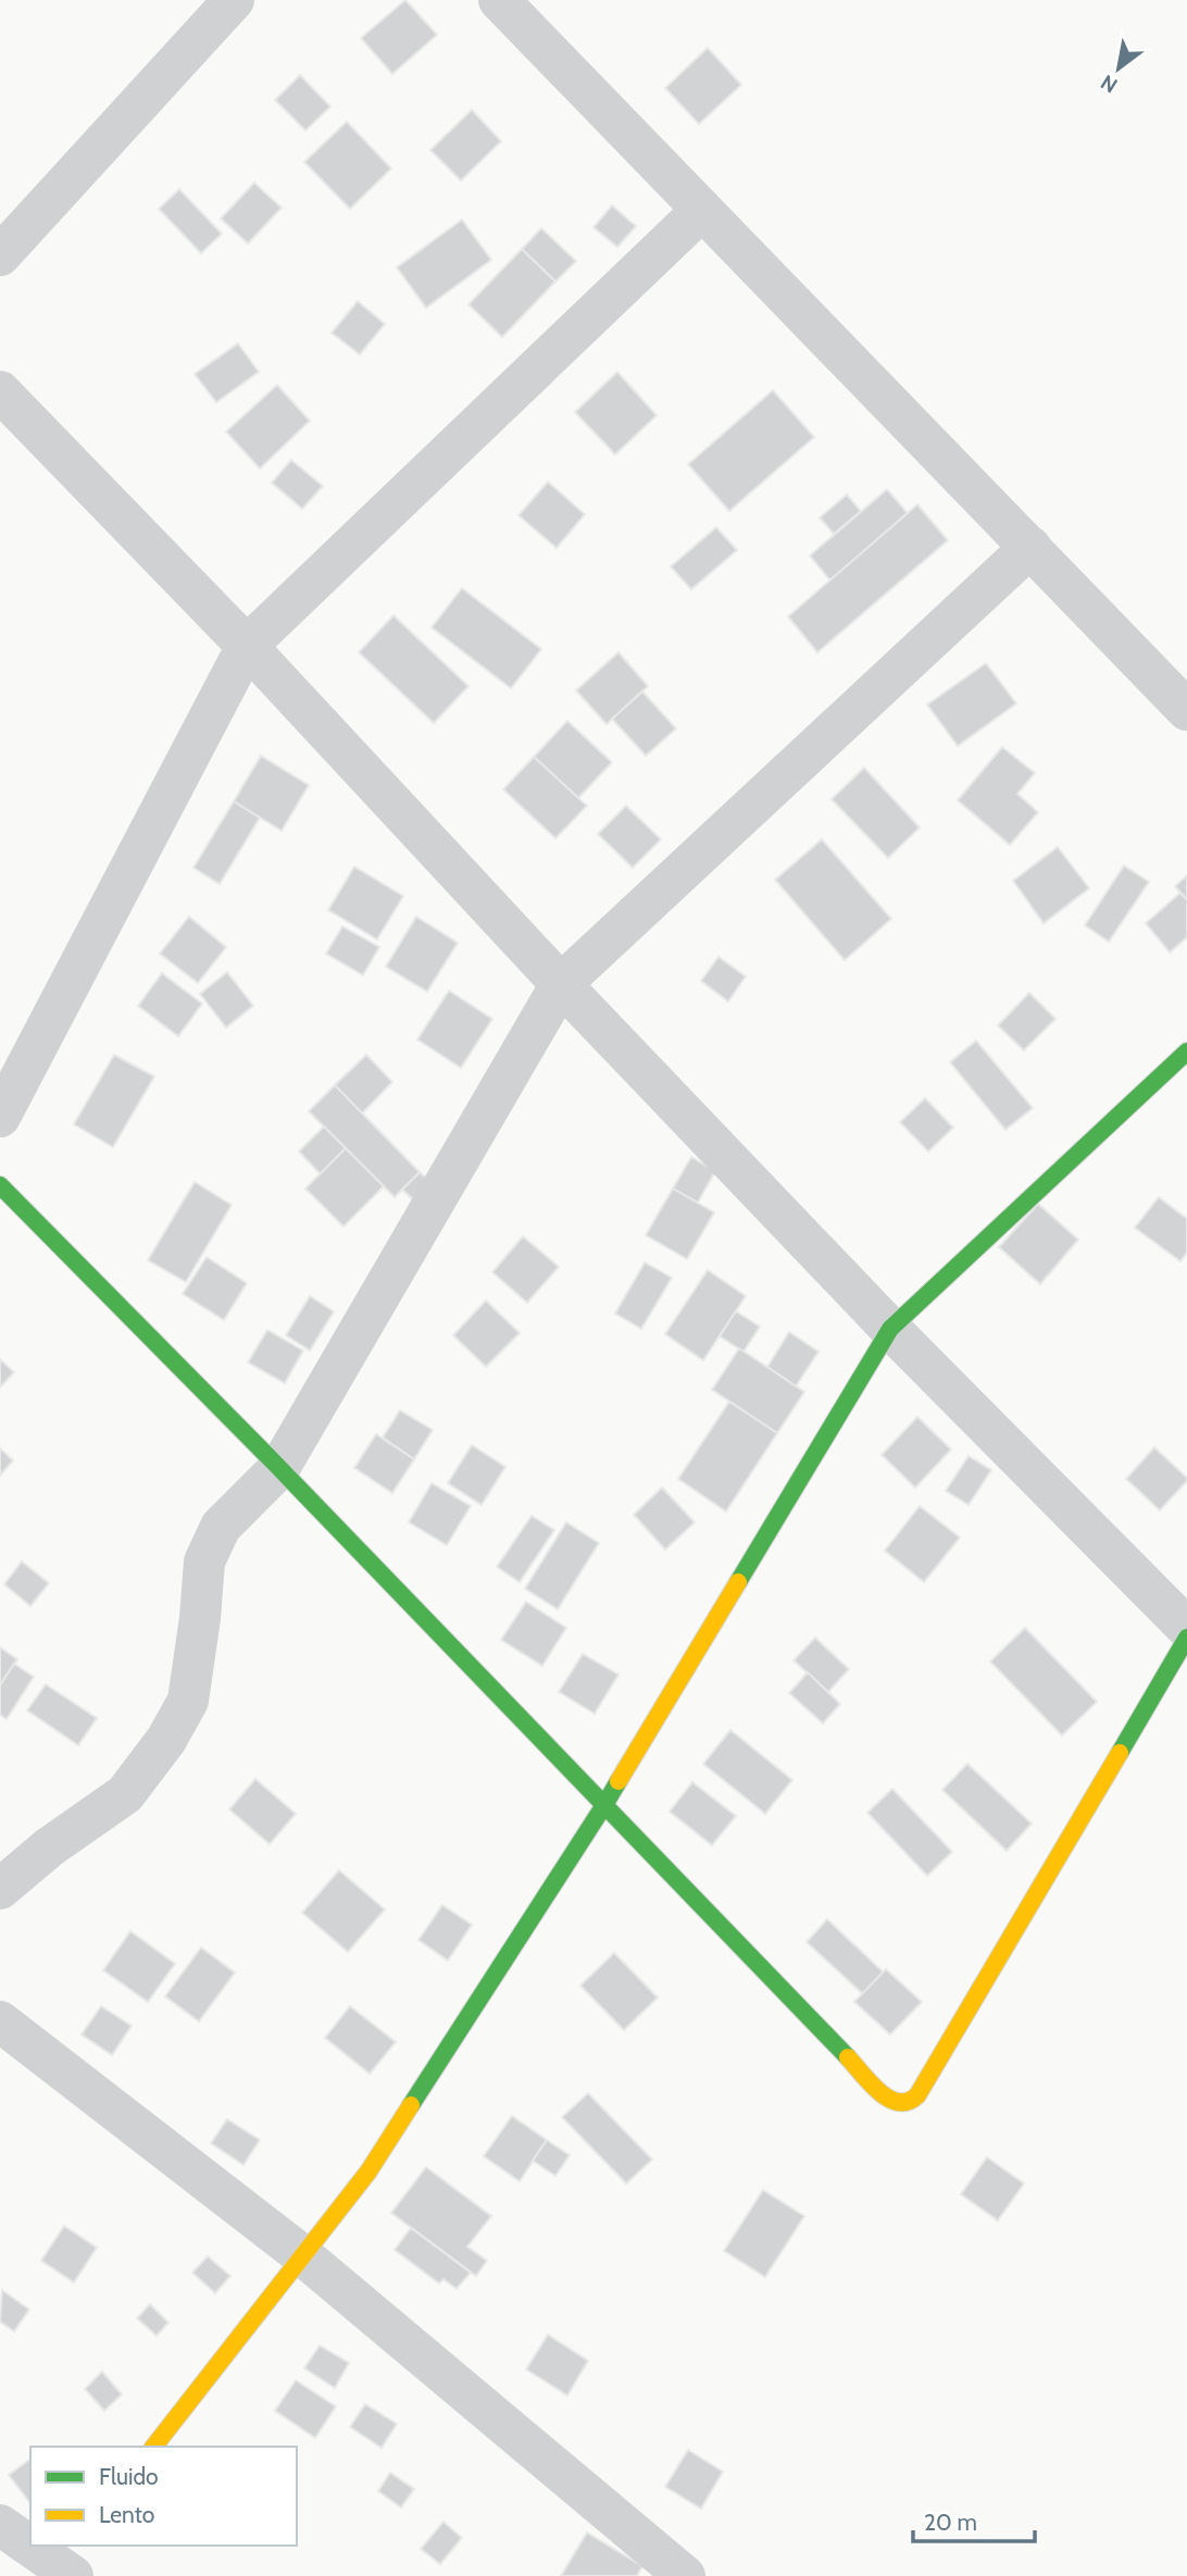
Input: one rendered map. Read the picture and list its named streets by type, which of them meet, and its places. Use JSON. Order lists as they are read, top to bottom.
{
  "legend": ["Fluido", "Lento"],
  "scale_bar": "20 m",
  "north": "bottom left"
}
